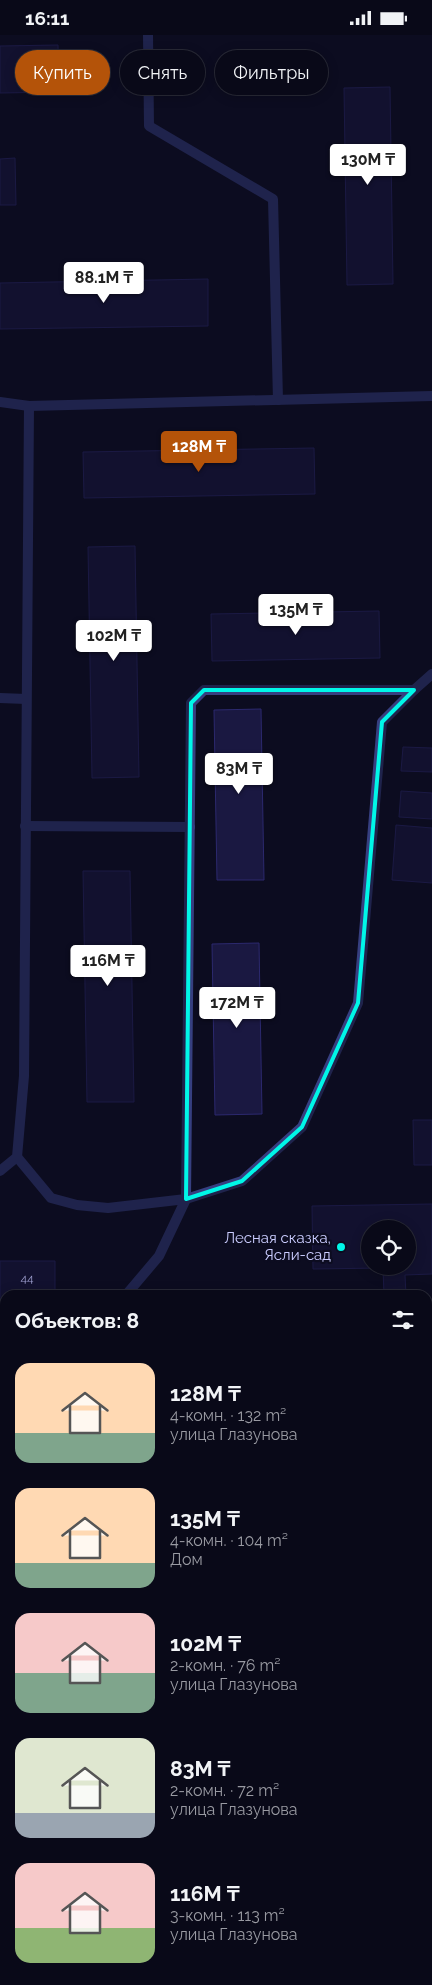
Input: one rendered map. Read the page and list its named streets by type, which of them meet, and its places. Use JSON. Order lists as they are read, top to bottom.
{
  "places": ["Лесная сказка, Ясли-сад"],
  "house_numbers": ["44"],
  "page": {
    "status": "16:11",
    "chip": ["Купить", "Снять", "Фильтры"],
    "price": [
      "130M ₸",
      "88.1M ₸",
      "128M ₸",
      "135M ₸",
      "102M ₸",
      "83M ₸",
      "116M ₸",
      "172M ₸"
    ],
    "heading": "Объектов: 8",
    "list": [
      {
        "name": "128M ₸",
        "note": "4-комн. · 132 m² · улица Глазунова"
      },
      {
        "name": "135M ₸",
        "note": "4-комн. · 104 m² · Дом"
      },
      {
        "name": "102M ₸",
        "note": "2-комн. · 76 m² · улица Глазунова"
      },
      {
        "name": "83M ₸",
        "note": "2-комн. · 72 m² · улица Глазунова"
      },
      {
        "name": "116M ₸",
        "note": "3-комн. · 113 m² · улица Глазунова"
      }
    ]
  }
}
